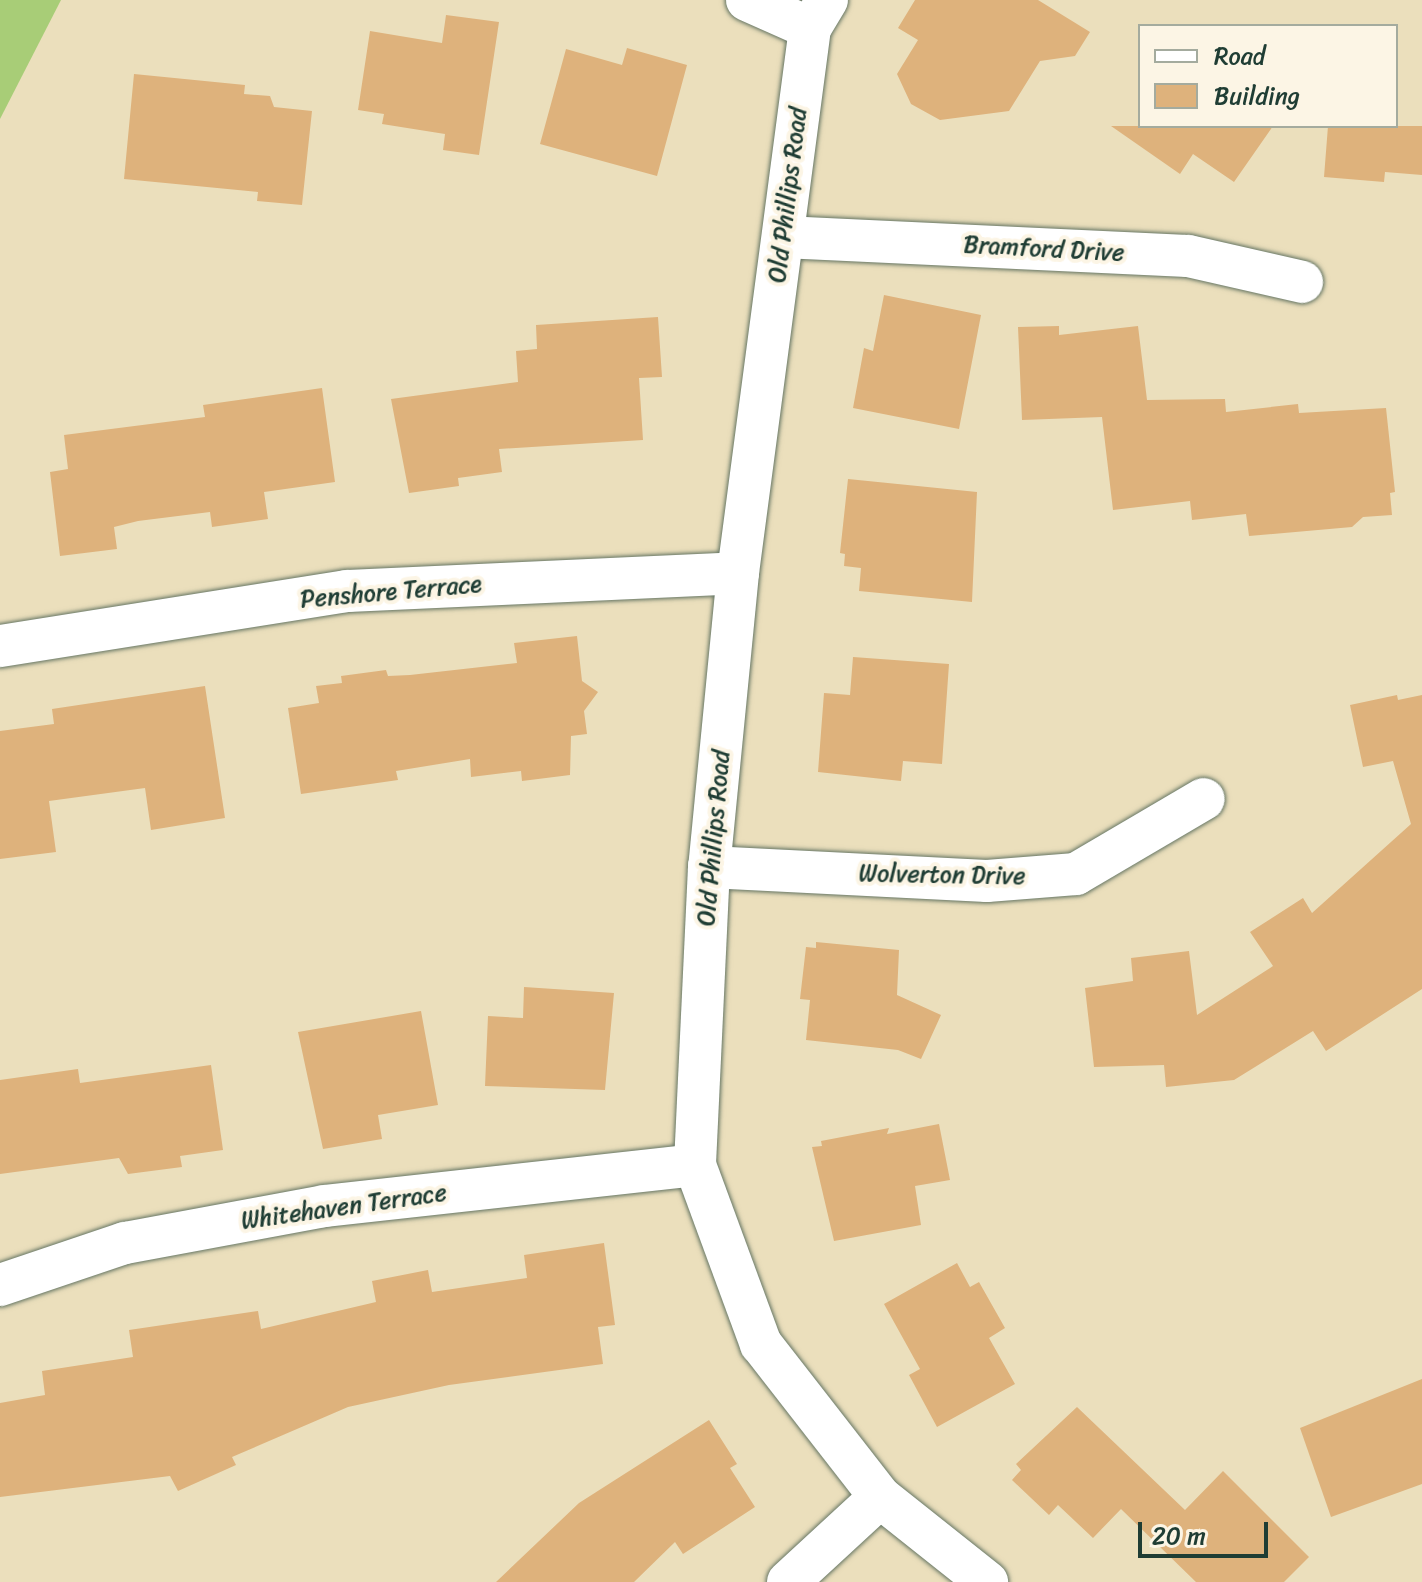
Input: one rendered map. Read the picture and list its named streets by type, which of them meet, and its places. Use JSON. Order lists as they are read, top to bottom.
{
  "streets": {
    "street": [
      "Old Phillips Road",
      "Bramford Drive",
      "Penshore Terrace",
      "Wolverton Drive",
      "Whitehaven Terrace"
    ]
  },
  "crossings": [
    ["Old Phillips Road", "Bramford Drive"],
    ["Old Phillips Road", "Penshore Terrace"],
    ["Old Phillips Road", "Wolverton Drive"],
    ["Old Phillips Road", "Whitehaven Terrace"]
  ],
  "legend": ["Road", "Building"],
  "scale_bar": "20 m"
}
